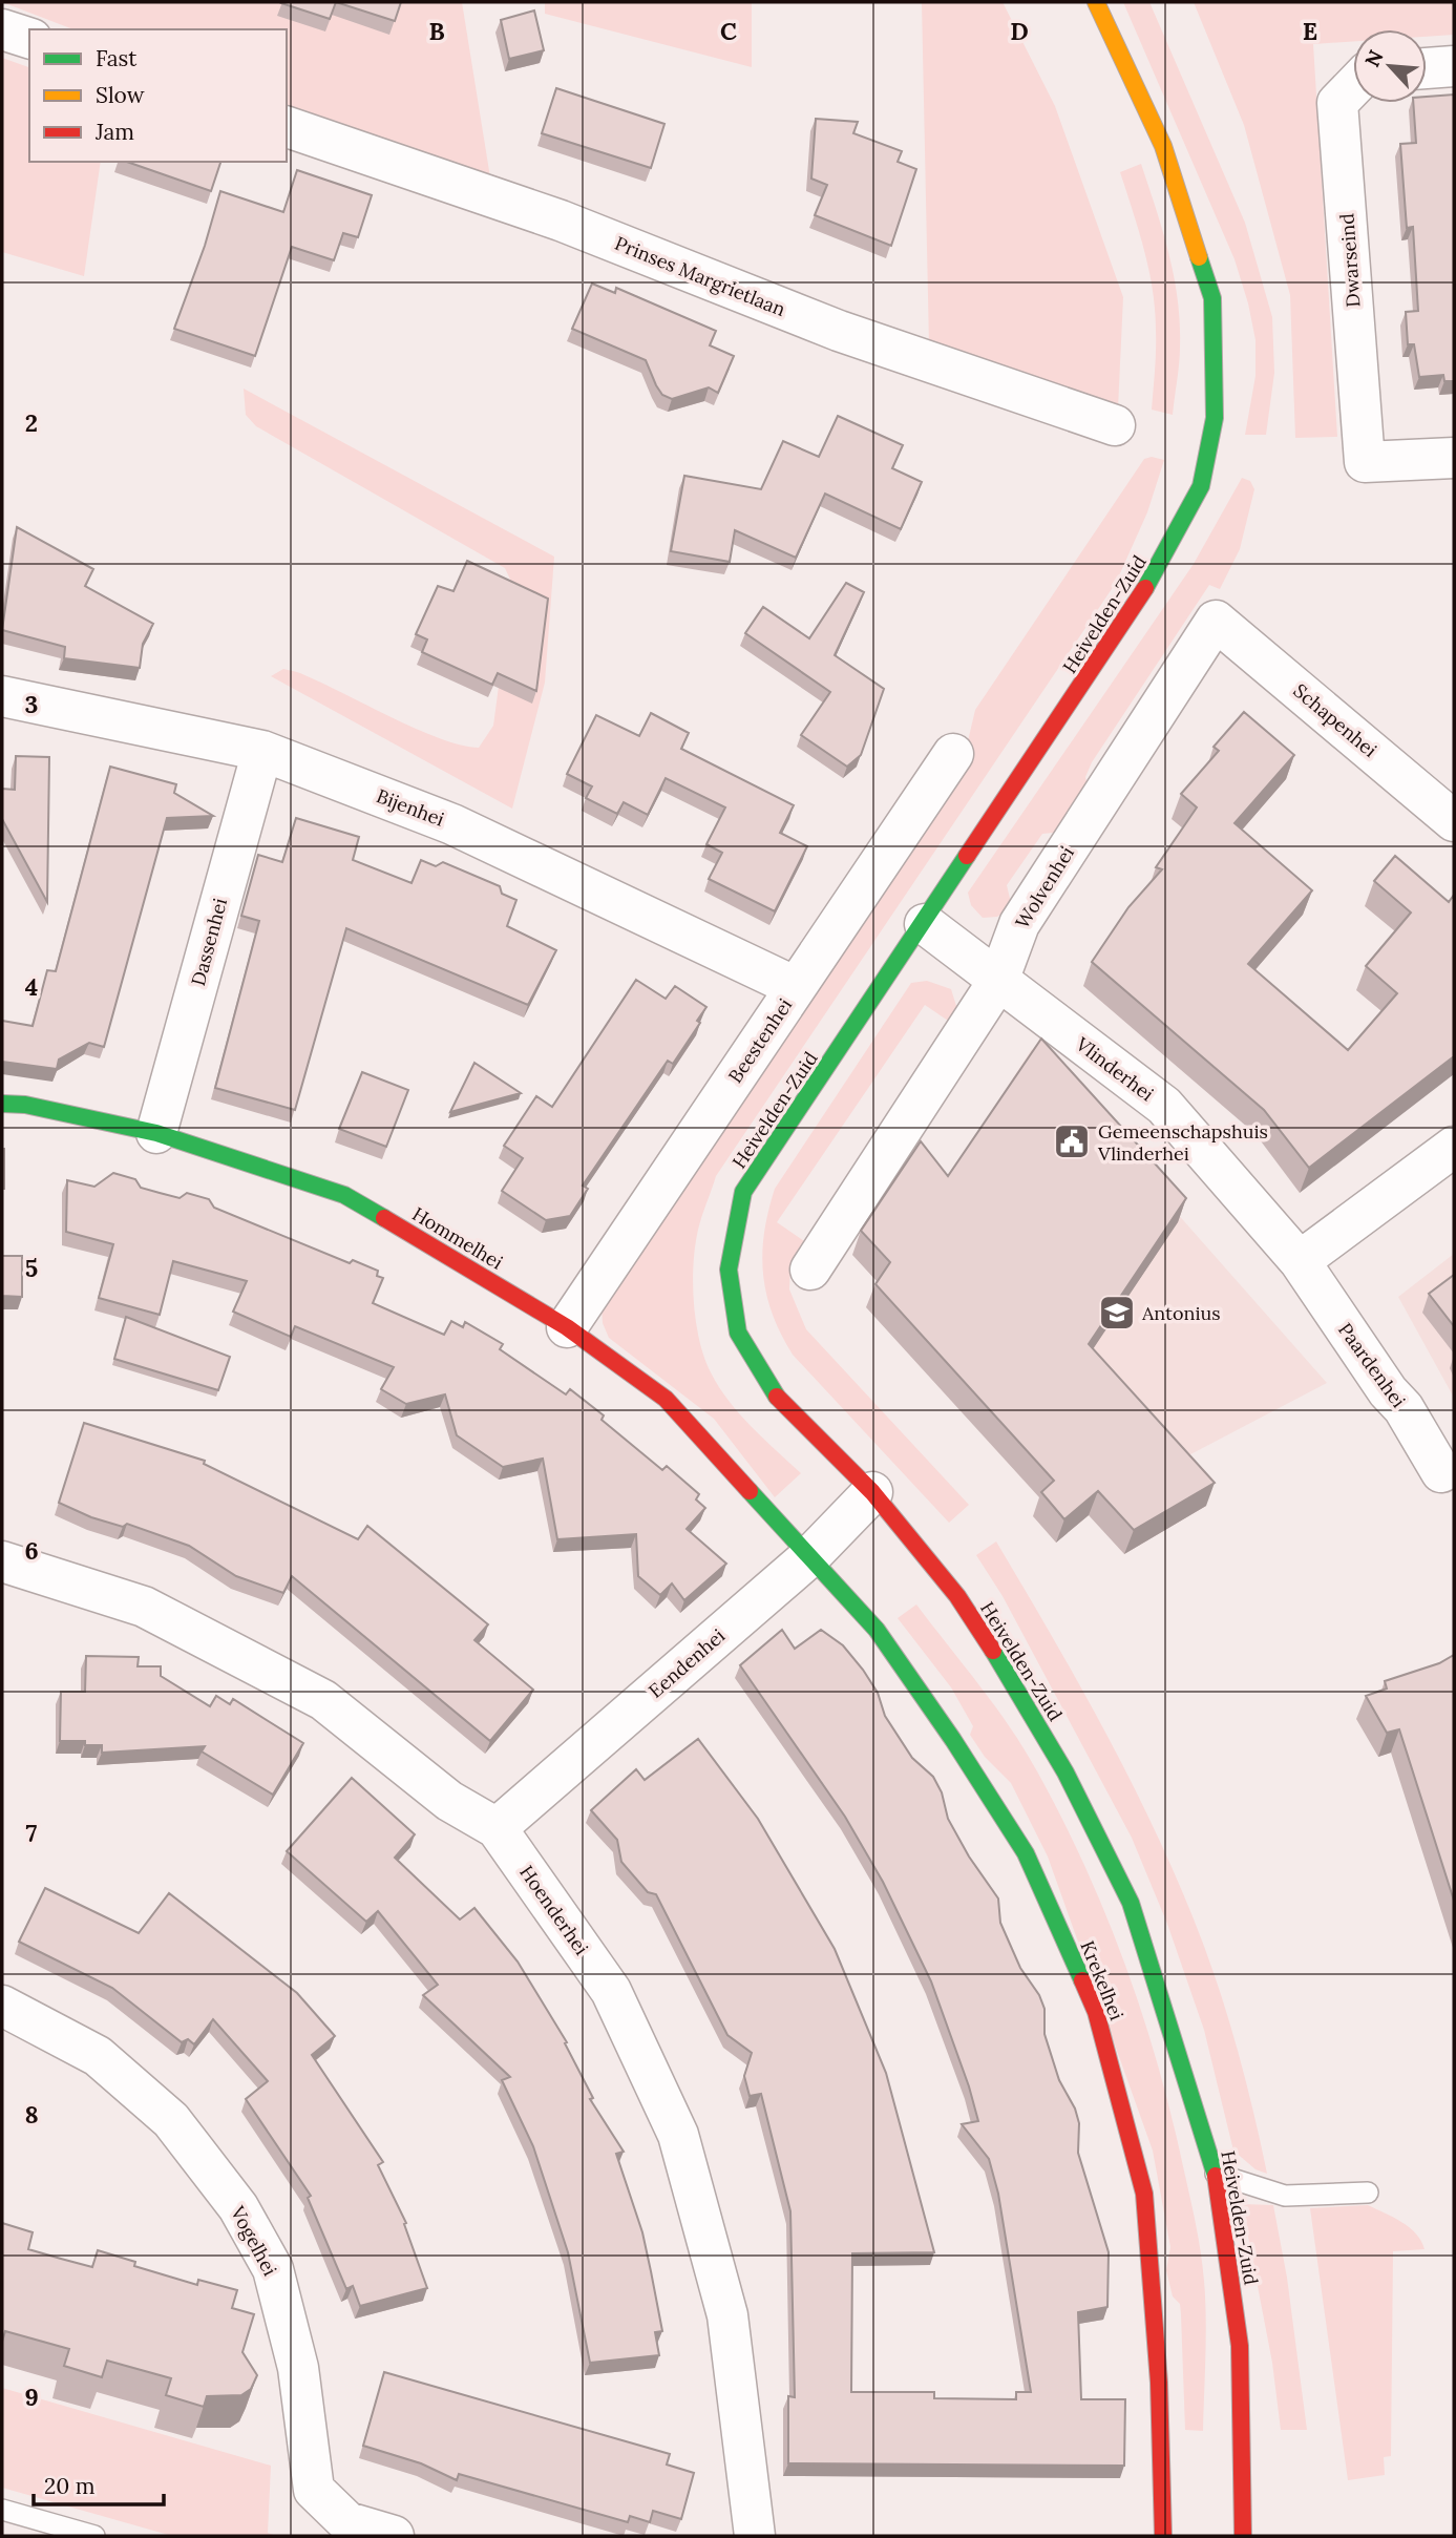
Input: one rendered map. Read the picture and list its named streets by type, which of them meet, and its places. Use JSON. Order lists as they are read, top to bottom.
{
  "streets": {
    "street": [
      "Dwarseind",
      "Prinses Margrietlaan",
      "Heivelden-Zuid",
      "Schapenhei",
      "Bijenhei",
      "Wolvenhei",
      "Dassenhei",
      "Beestenhei",
      "Vlinderhei",
      "Hommelhei",
      "Paardenhei",
      "Eendenhei",
      "Hoenderhei",
      "Krekelhei",
      "Vogelhei"
    ]
  },
  "crossings": [
    ["Heivelden-Zuid", "Vlinderhei"],
    ["Heivelden-Zuid", "Eendenhei"],
    ["Schapenhei", "Wolvenhei"],
    ["Bijenhei", "Dassenhei"],
    ["Bijenhei", "Beestenhei"],
    ["Wolvenhei", "Vlinderhei"],
    ["Dassenhei", "Hommelhei"],
    ["Beestenhei", "Hommelhei"],
    ["Vlinderhei", "Paardenhei"],
    ["Hommelhei", "Eendenhei"],
    ["Hommelhei", "Krekelhei"],
    ["Eendenhei", "Hoenderhei"],
    ["Eendenhei", "Krekelhei"]
  ],
  "places": {
    "public building": ["Gemeenschapshuis Vlinderhei"],
    "school or university": ["Antonius"]
  },
  "legend": ["Fast", "Slow", "Jam"],
  "scale_bar": "20 m",
  "north": "top left",
  "grid": {
    "columns": [
      "B",
      "C",
      "D",
      "E"
    ],
    "rows": [
      "2",
      "3",
      "4",
      "5",
      "6",
      "7",
      "8",
      "9"
    ]
  }
}
